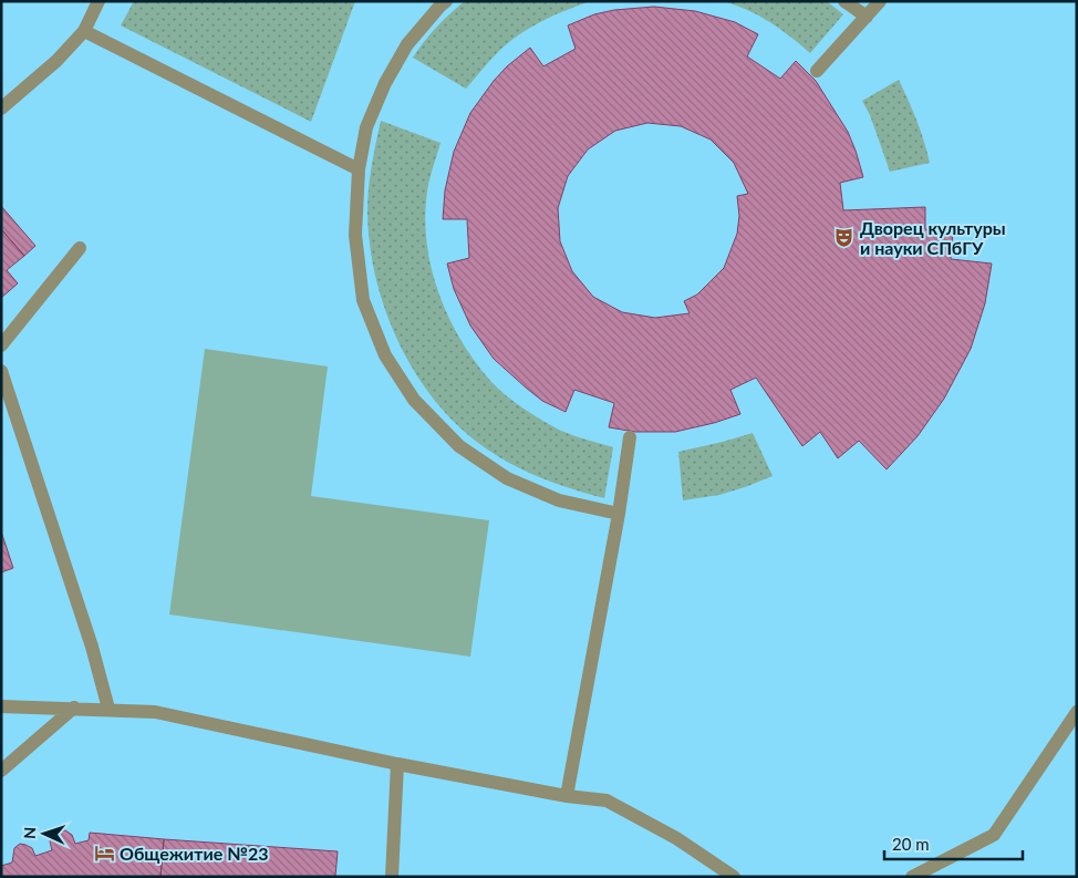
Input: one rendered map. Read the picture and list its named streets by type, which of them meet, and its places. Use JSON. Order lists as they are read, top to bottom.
{
  "places": {
    "theatre": ["Дворец культуры и науки СПбГУ"],
    "hotel": ["Общежитие №23"]
  },
  "scale_bar": "20 m",
  "north": "left"
}
